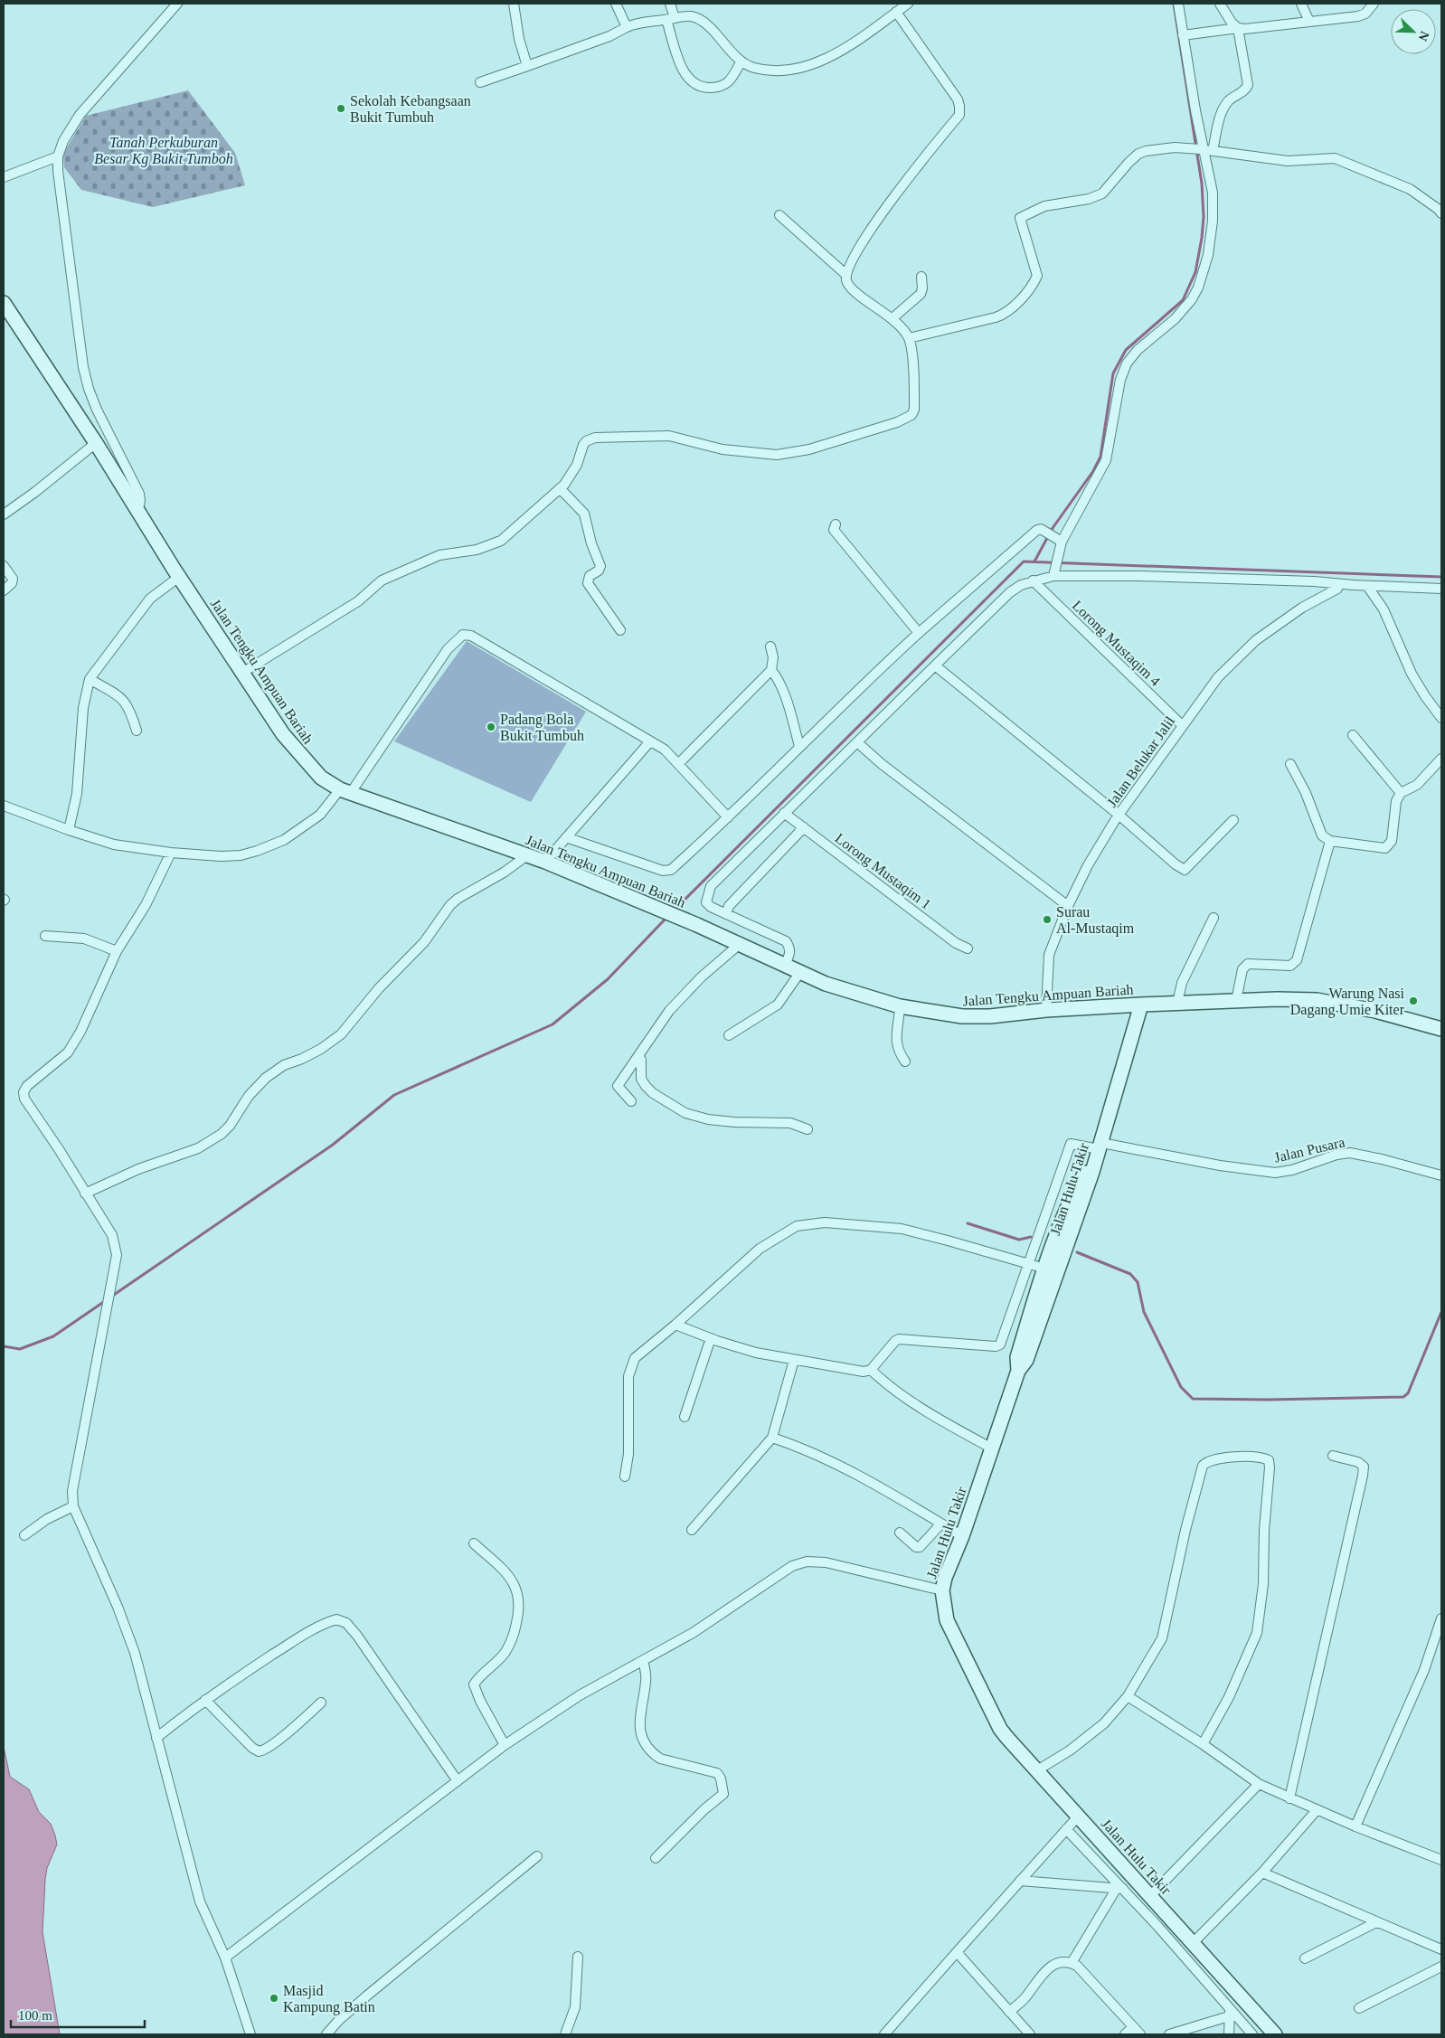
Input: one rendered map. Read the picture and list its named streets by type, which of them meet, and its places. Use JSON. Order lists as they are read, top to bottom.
{
  "streets": {
    "main road": ["Jalan Tengku Ampuan Bariah", "Jalan Hulu Takir"],
    "street": [
      "Lorong Mustaqim 4",
      "Jalan Belukar Jalil",
      "Lorong Mustaqim 1",
      "Jalan Pusara"
    ]
  },
  "crossings": [
    ["Lorong Mustaqim 4", "Jalan Belukar Jalil"],
    ["Jalan Tengku Ampuan Bariah", "Jalan Belukar Jalil"],
    ["Jalan Tengku Ampuan Bariah", "Jalan Hulu Takir"],
    ["Jalan Pusara", "Jalan Hulu Takir"]
  ],
  "parks": ["Tanah Perkuburan Besar Kg Bukit Tumboh"],
  "places": [
    "Sekolah Kebangsaan Bukit Tumbuh",
    "Padang Bola Bukit Tumbuh",
    "Surau Al-Mustaqim",
    "Warung Nasi Dagang Umie Kiter",
    "Masjid Kampung Batin"
  ],
  "scale_bar": "100 m",
  "north": "bottom right"
}
